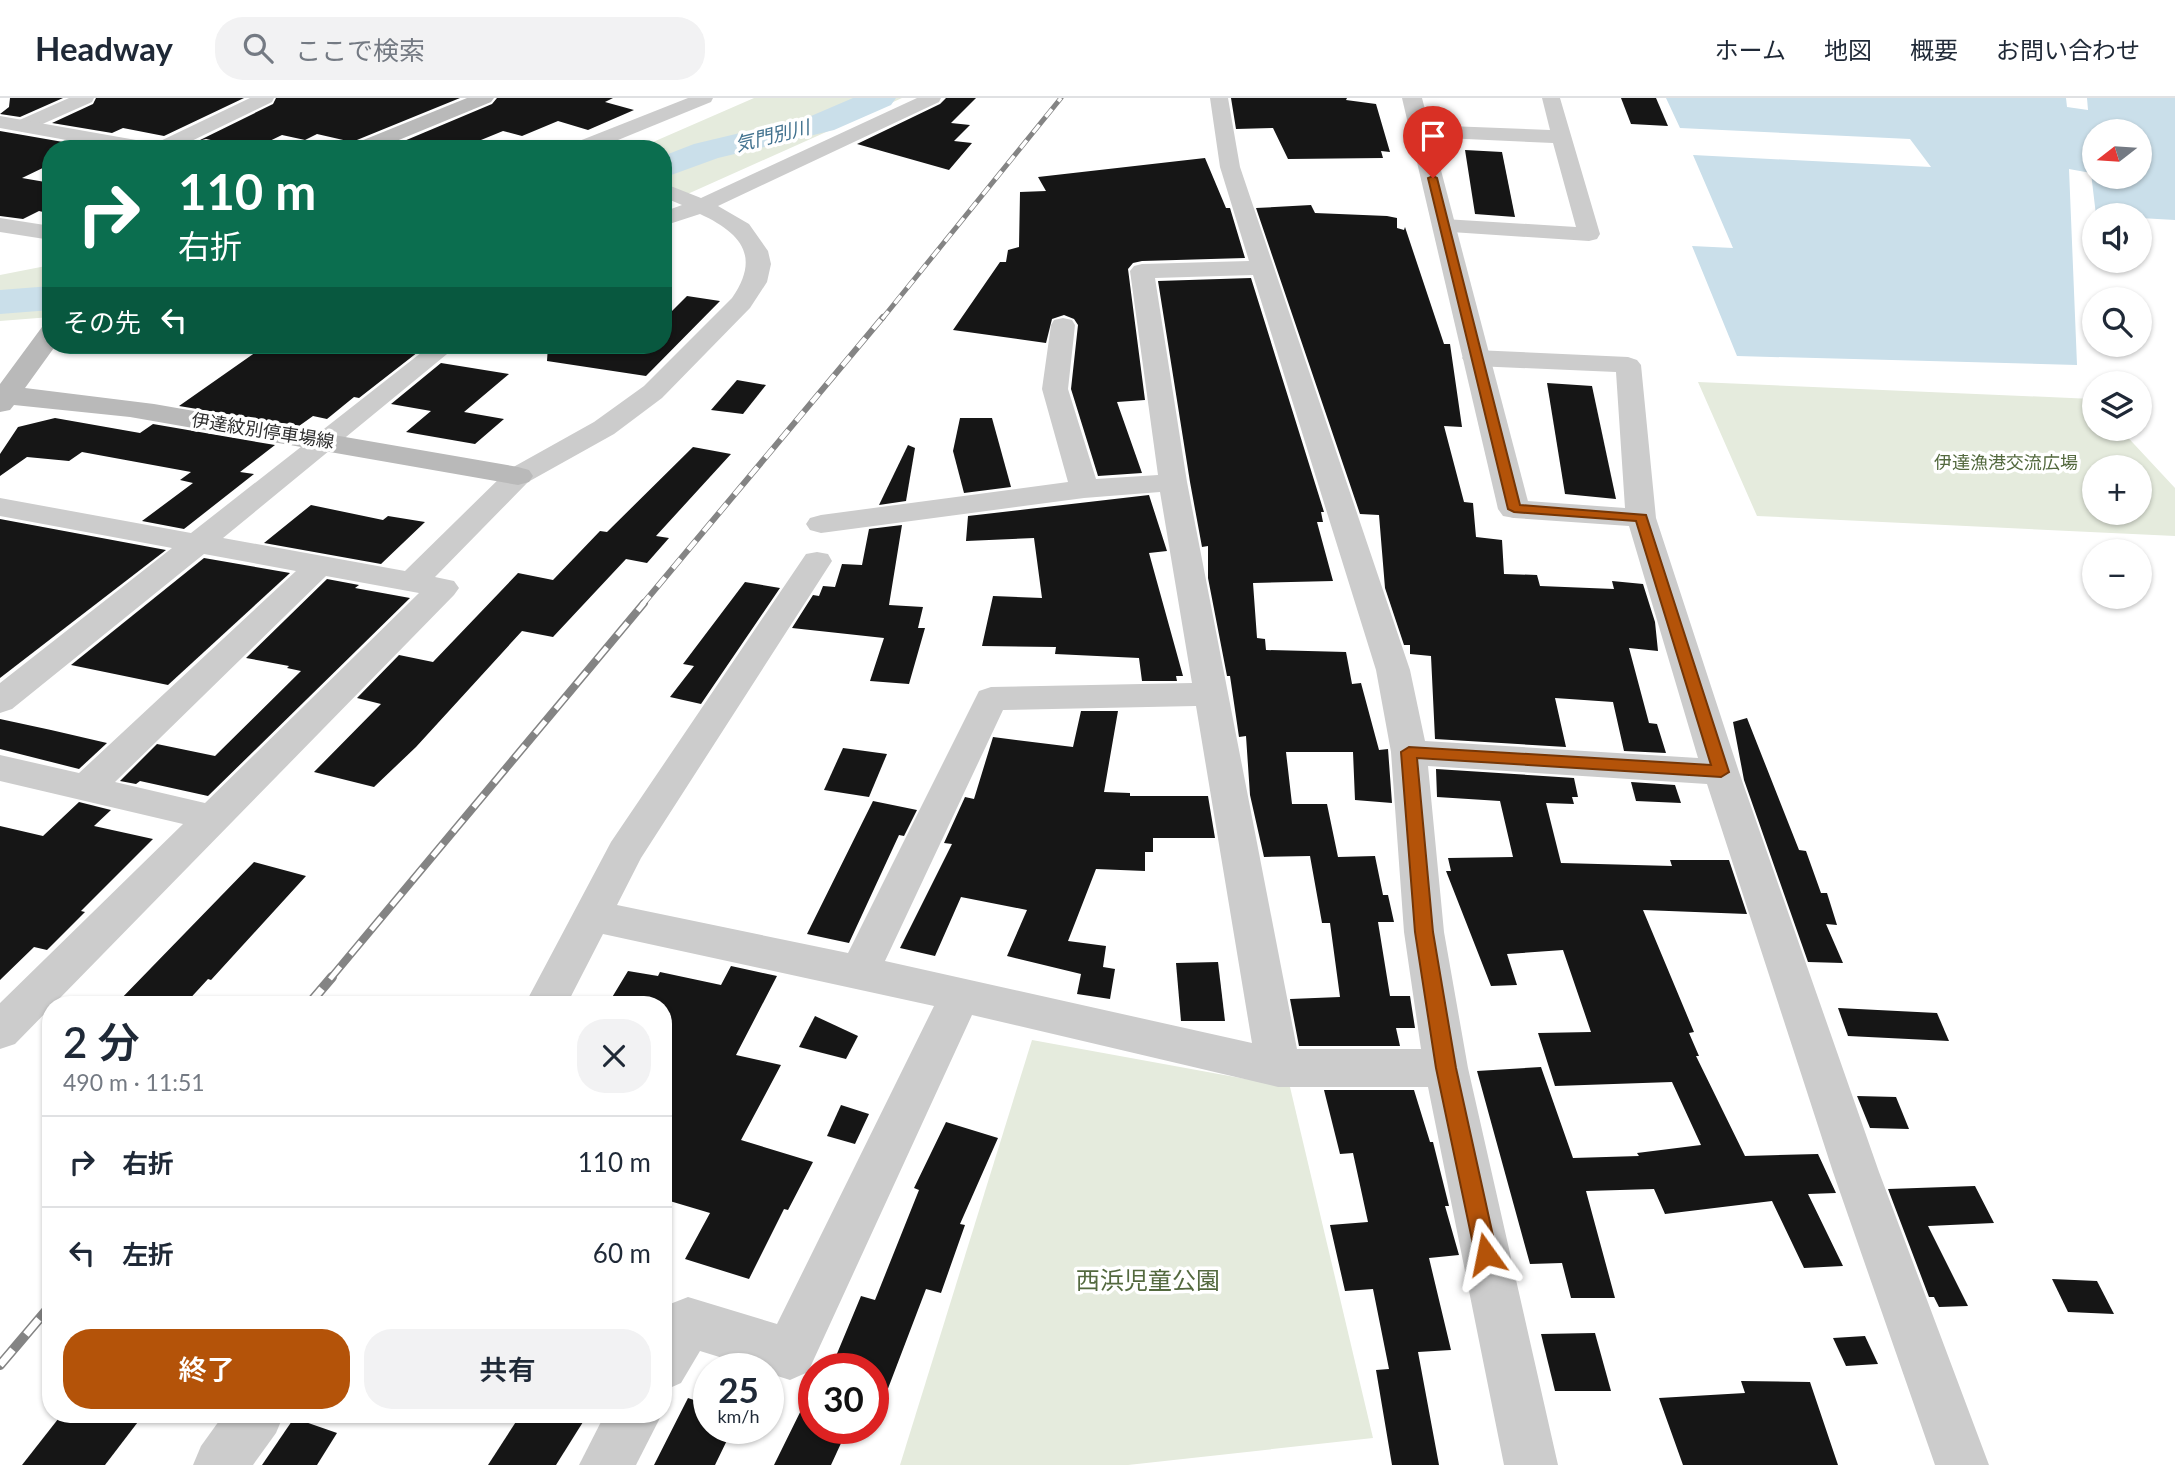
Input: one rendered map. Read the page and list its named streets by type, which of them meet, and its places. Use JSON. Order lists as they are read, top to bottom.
{
  "streets": {
    "main road": ["伊達紋別停車場線"]
  },
  "water": ["気門別川"],
  "parks": ["伊達漁港交流広場", "西浜児童公園"],
  "north": "left",
  "page": {
    "header": "Headway",
    "search": "ここで検索",
    "nav": [
      "ホーム",
      "地図",
      "概要",
      "お問い合わせ"
    ],
    "map_buttons": ["+", "−"],
    "turn": ["110 m", "右折"],
    "then": "その先",
    "heading": ["2 分", "490 m · 11:51"],
    "list": [
      {
        "name": "右折",
        "value": "110 m"
      },
      {
        "name": "左折",
        "value": "60 m"
      }
    ],
    "buttons": ["終了", "共有"],
    "speed": "25 km/h",
    "limit": "30"
  }
}
